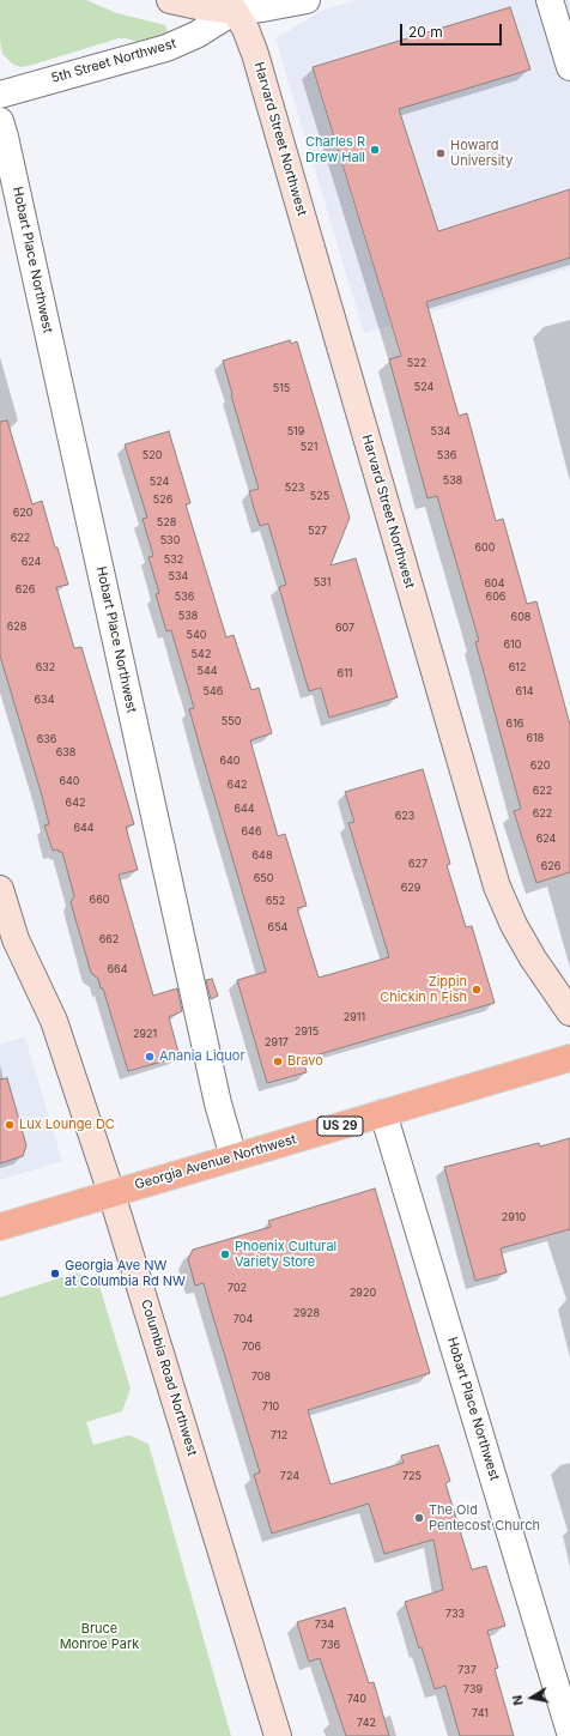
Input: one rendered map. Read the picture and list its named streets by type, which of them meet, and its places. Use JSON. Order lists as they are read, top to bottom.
{
  "streets": {
    "highway": ["US 29", "Georgia Avenue Northwest"],
    "main road": ["Harvard Street Northwest", "Columbia Road Northwest"],
    "street": ["5th Street Northwest", "Hobart Place Northwest"]
  },
  "crossings": [
    ["5th Street Northwest", "Harvard Street Northwest"],
    ["Hobart Place Northwest", "Georgia Avenue Northwest"],
    ["Georgia Avenue Northwest", "Columbia Road Northwest"]
  ],
  "parks": ["Bruce Monroe Park"],
  "places": [
    "Charles R Drew Hall",
    "Howard University",
    "Zippin Chickin n Fish",
    "Anania Liquor",
    "Bravo",
    "Lux Lounge DC",
    "Phoenix Cultural Variety Store",
    "Georgia Ave NW at Columbia Rd NW",
    "The Old Pentecost Church"
  ],
  "house_numbers": [
    "522",
    "524",
    "515",
    "519",
    "534",
    "521",
    "520",
    "536",
    "538",
    "524",
    "523",
    "525",
    "526",
    "620",
    "528",
    "527",
    "622",
    "530",
    "600",
    "532",
    "624",
    "534",
    "531",
    "604",
    "626",
    "536",
    "606",
    "538",
    "608",
    "628",
    "607",
    "540",
    "610",
    "542",
    "632",
    "612",
    "544",
    "611",
    "546",
    "614",
    "634",
    "550",
    "616",
    "618",
    "636",
    "638",
    "640",
    "620",
    "640",
    "642",
    "622",
    "642",
    "644",
    "622",
    "623",
    "644",
    "646",
    "624",
    "648",
    "627",
    "626",
    "650",
    "629",
    "660",
    "652",
    "654",
    "662",
    "664",
    "2911",
    "2915",
    "2921",
    "2917",
    "2910",
    "702",
    "2920",
    "2928",
    "704",
    "706",
    "708",
    "710",
    "712",
    "724",
    "725",
    "733",
    "734",
    "736",
    "737",
    "739",
    "740",
    "741",
    "742"
  ],
  "scale_bar": "20 m",
  "north": "left"
}
